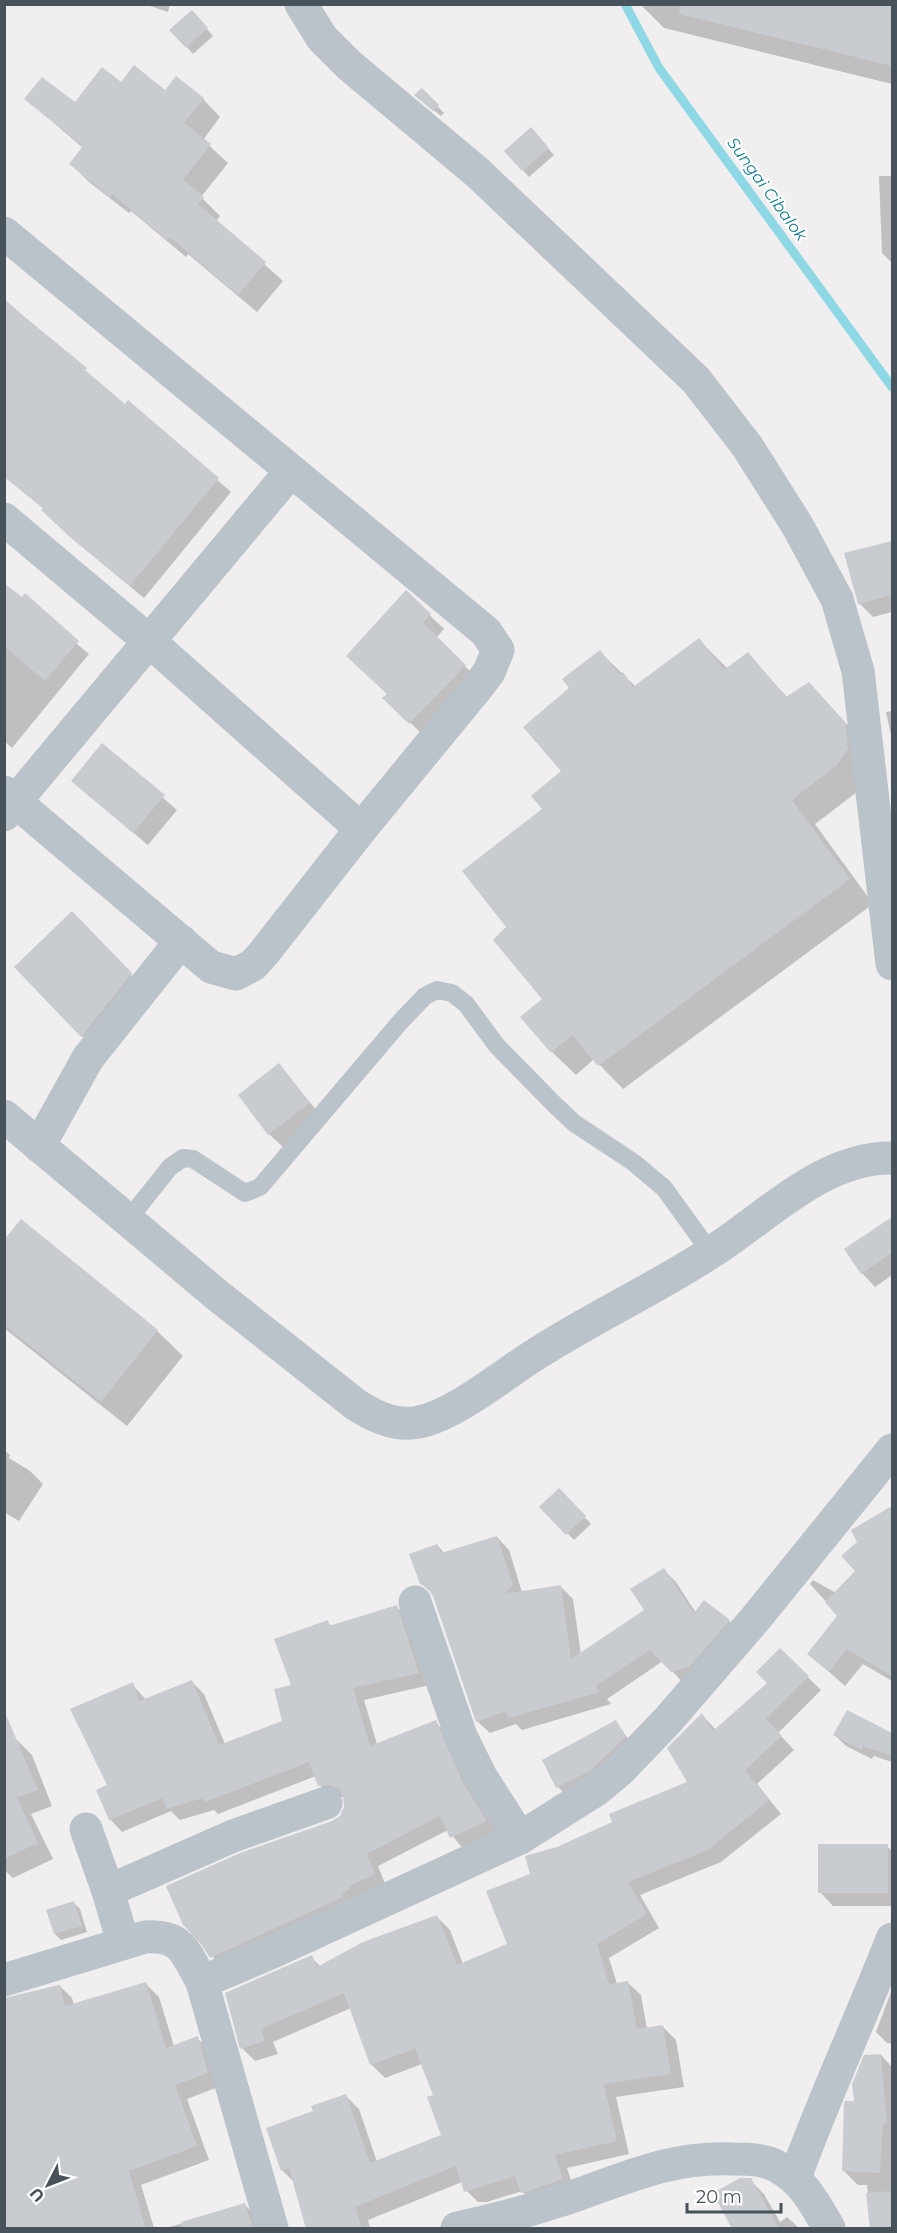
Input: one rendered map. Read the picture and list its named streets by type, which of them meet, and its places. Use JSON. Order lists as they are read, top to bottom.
{
  "water": ["Sungai Cibalok"],
  "scale_bar": "20 m",
  "north": "bottom left"
}
